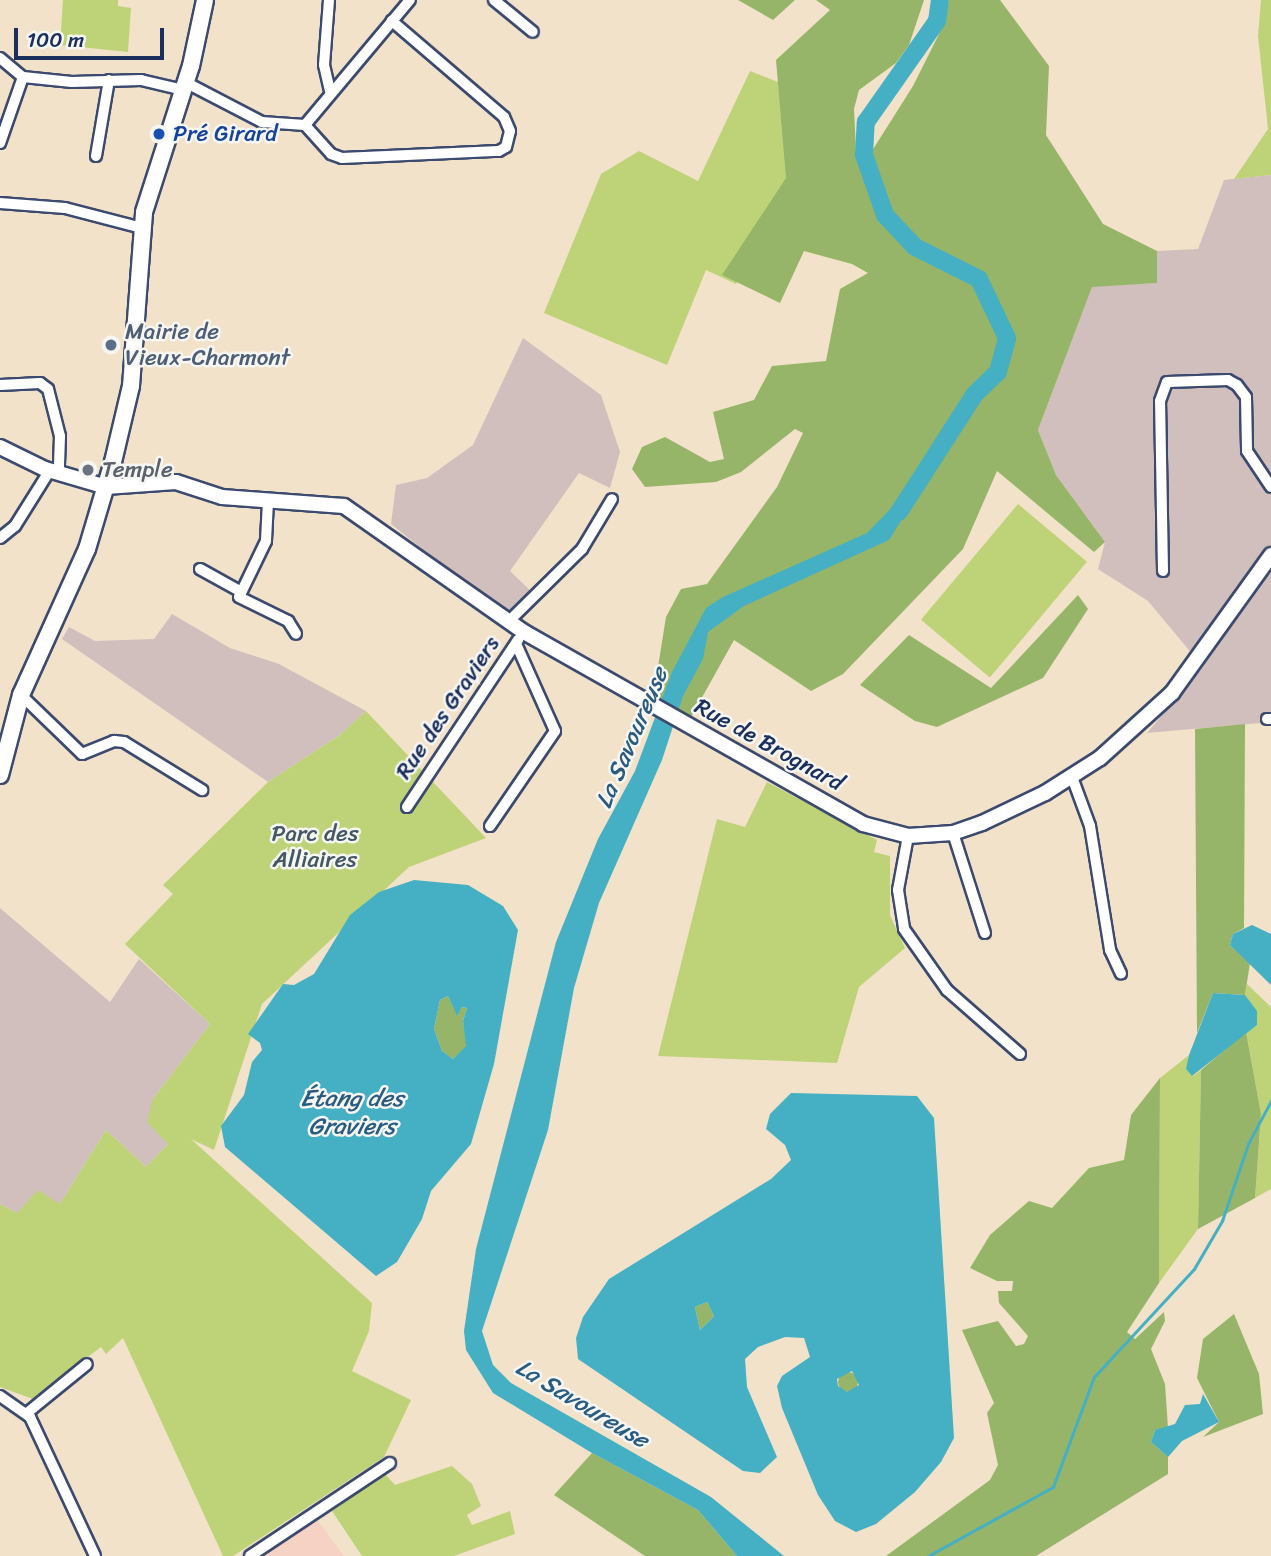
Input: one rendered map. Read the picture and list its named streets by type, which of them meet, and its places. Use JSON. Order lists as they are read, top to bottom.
{
  "streets": {
    "street": ["Rue des Graviers", "Rue de Brognard"]
  },
  "crossings": [
    ["Rue des Graviers", "Rue de Brognard"]
  ],
  "water": ["La Savoureuse", "Étang des Graviers"],
  "parks": ["Parc des Alliaires"],
  "places": ["Pré Girard", "Mairie de Vieux-Charmont", "Temple"],
  "scale_bar": "100 m"
}
